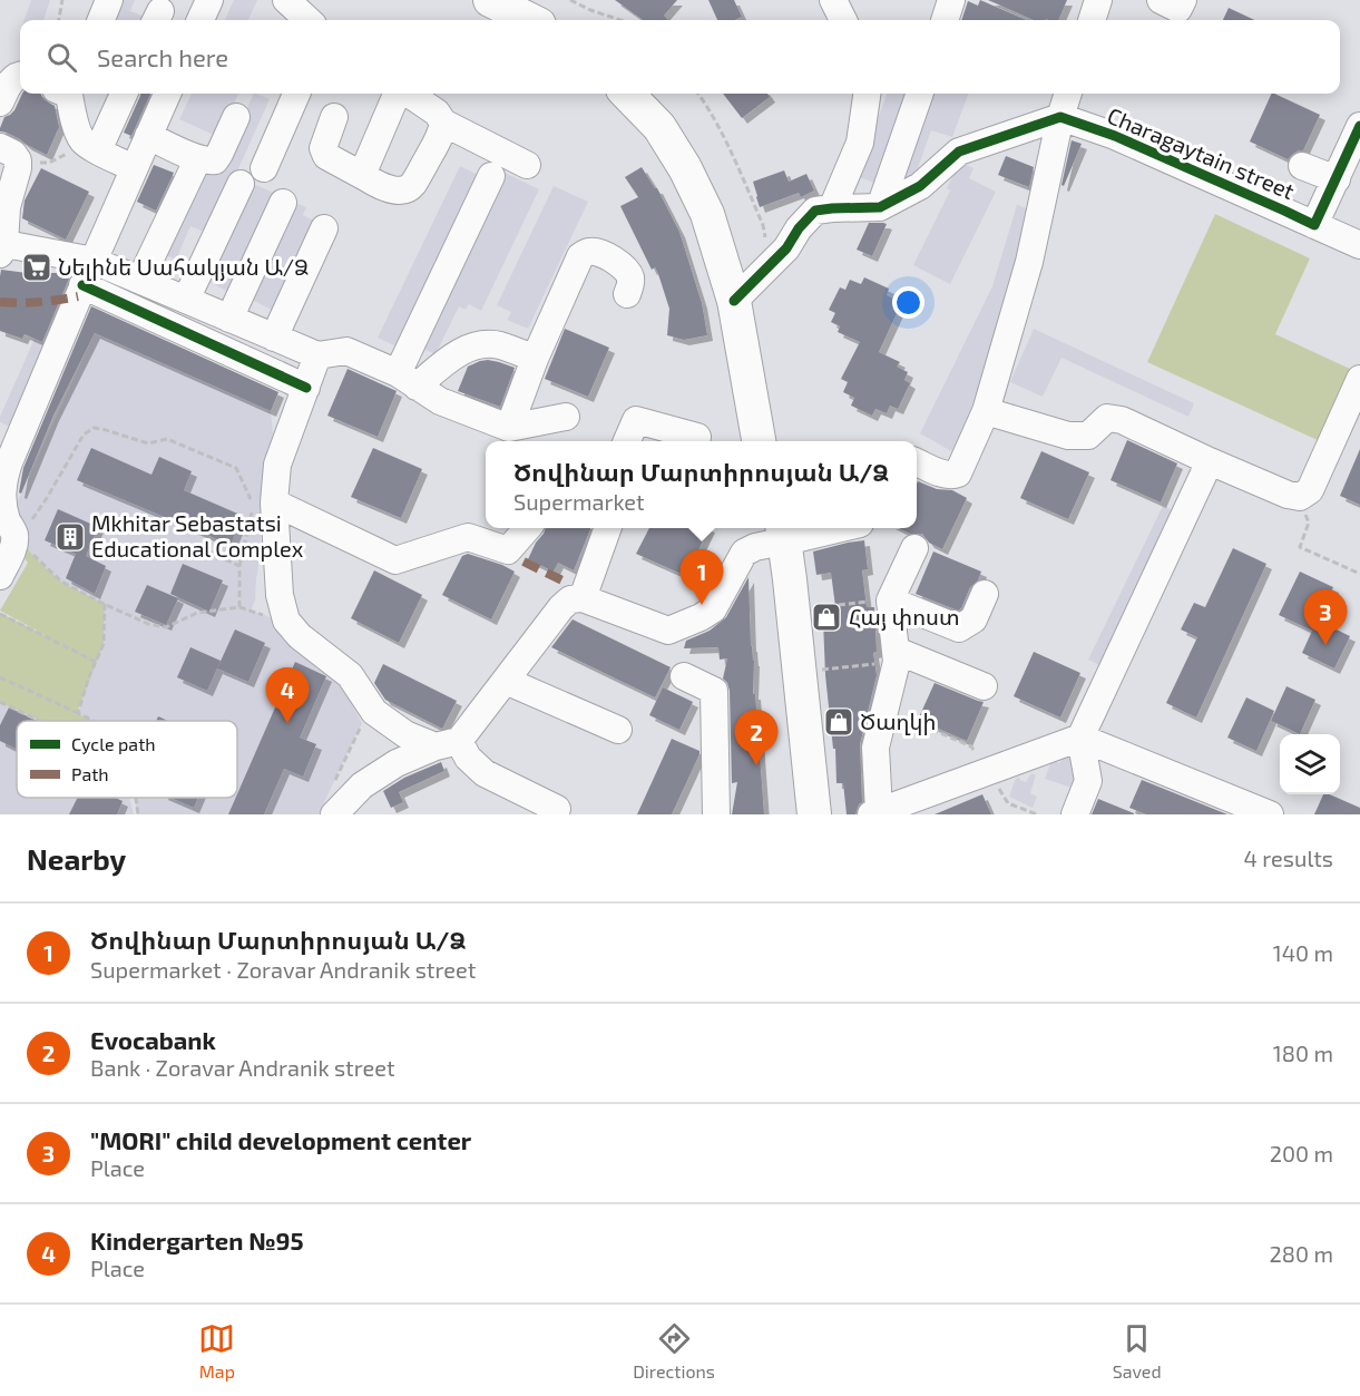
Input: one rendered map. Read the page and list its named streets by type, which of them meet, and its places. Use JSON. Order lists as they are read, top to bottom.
{
  "streets": {
    "street": ["Charagaytain street"]
  },
  "places": {
    "supermarket": ["Նելինե Սահակյան Ա/Ձ"],
    "building": ["Mkhitar Sebastatsi Educational Complex"],
    "shop": ["Հայ փոստ", "Ծաղկի"]
  },
  "legend": ["Cycle path", "Path"],
  "page": {
    "search": "Search here",
    "popup": ["Ծովինար Մարտիրոսյան Ա/Ձ", "Supermarket"],
    "pins": [
      "1",
      "3",
      "4",
      "2"
    ],
    "heading": ["Nearby", "4 results"],
    "list": [
      {
        "mark": "1",
        "name": "Ծովինար Մարտիրոսյան Ա/Ձ",
        "note": "Supermarket · Zoravar Andranik street",
        "value": "140 m"
      },
      {
        "mark": "2",
        "name": "Evocabank",
        "note": "Bank · Zoravar Andranik street",
        "value": "180 m"
      },
      {
        "mark": "3",
        "name": "\"MORI\" child development center",
        "note": "Place",
        "value": "200 m"
      },
      {
        "mark": "4",
        "name": "Kindergarten №95",
        "note": "Place",
        "value": "280 m"
      }
    ],
    "nav": ["Map", "Directions", "Saved"]
  }
}
